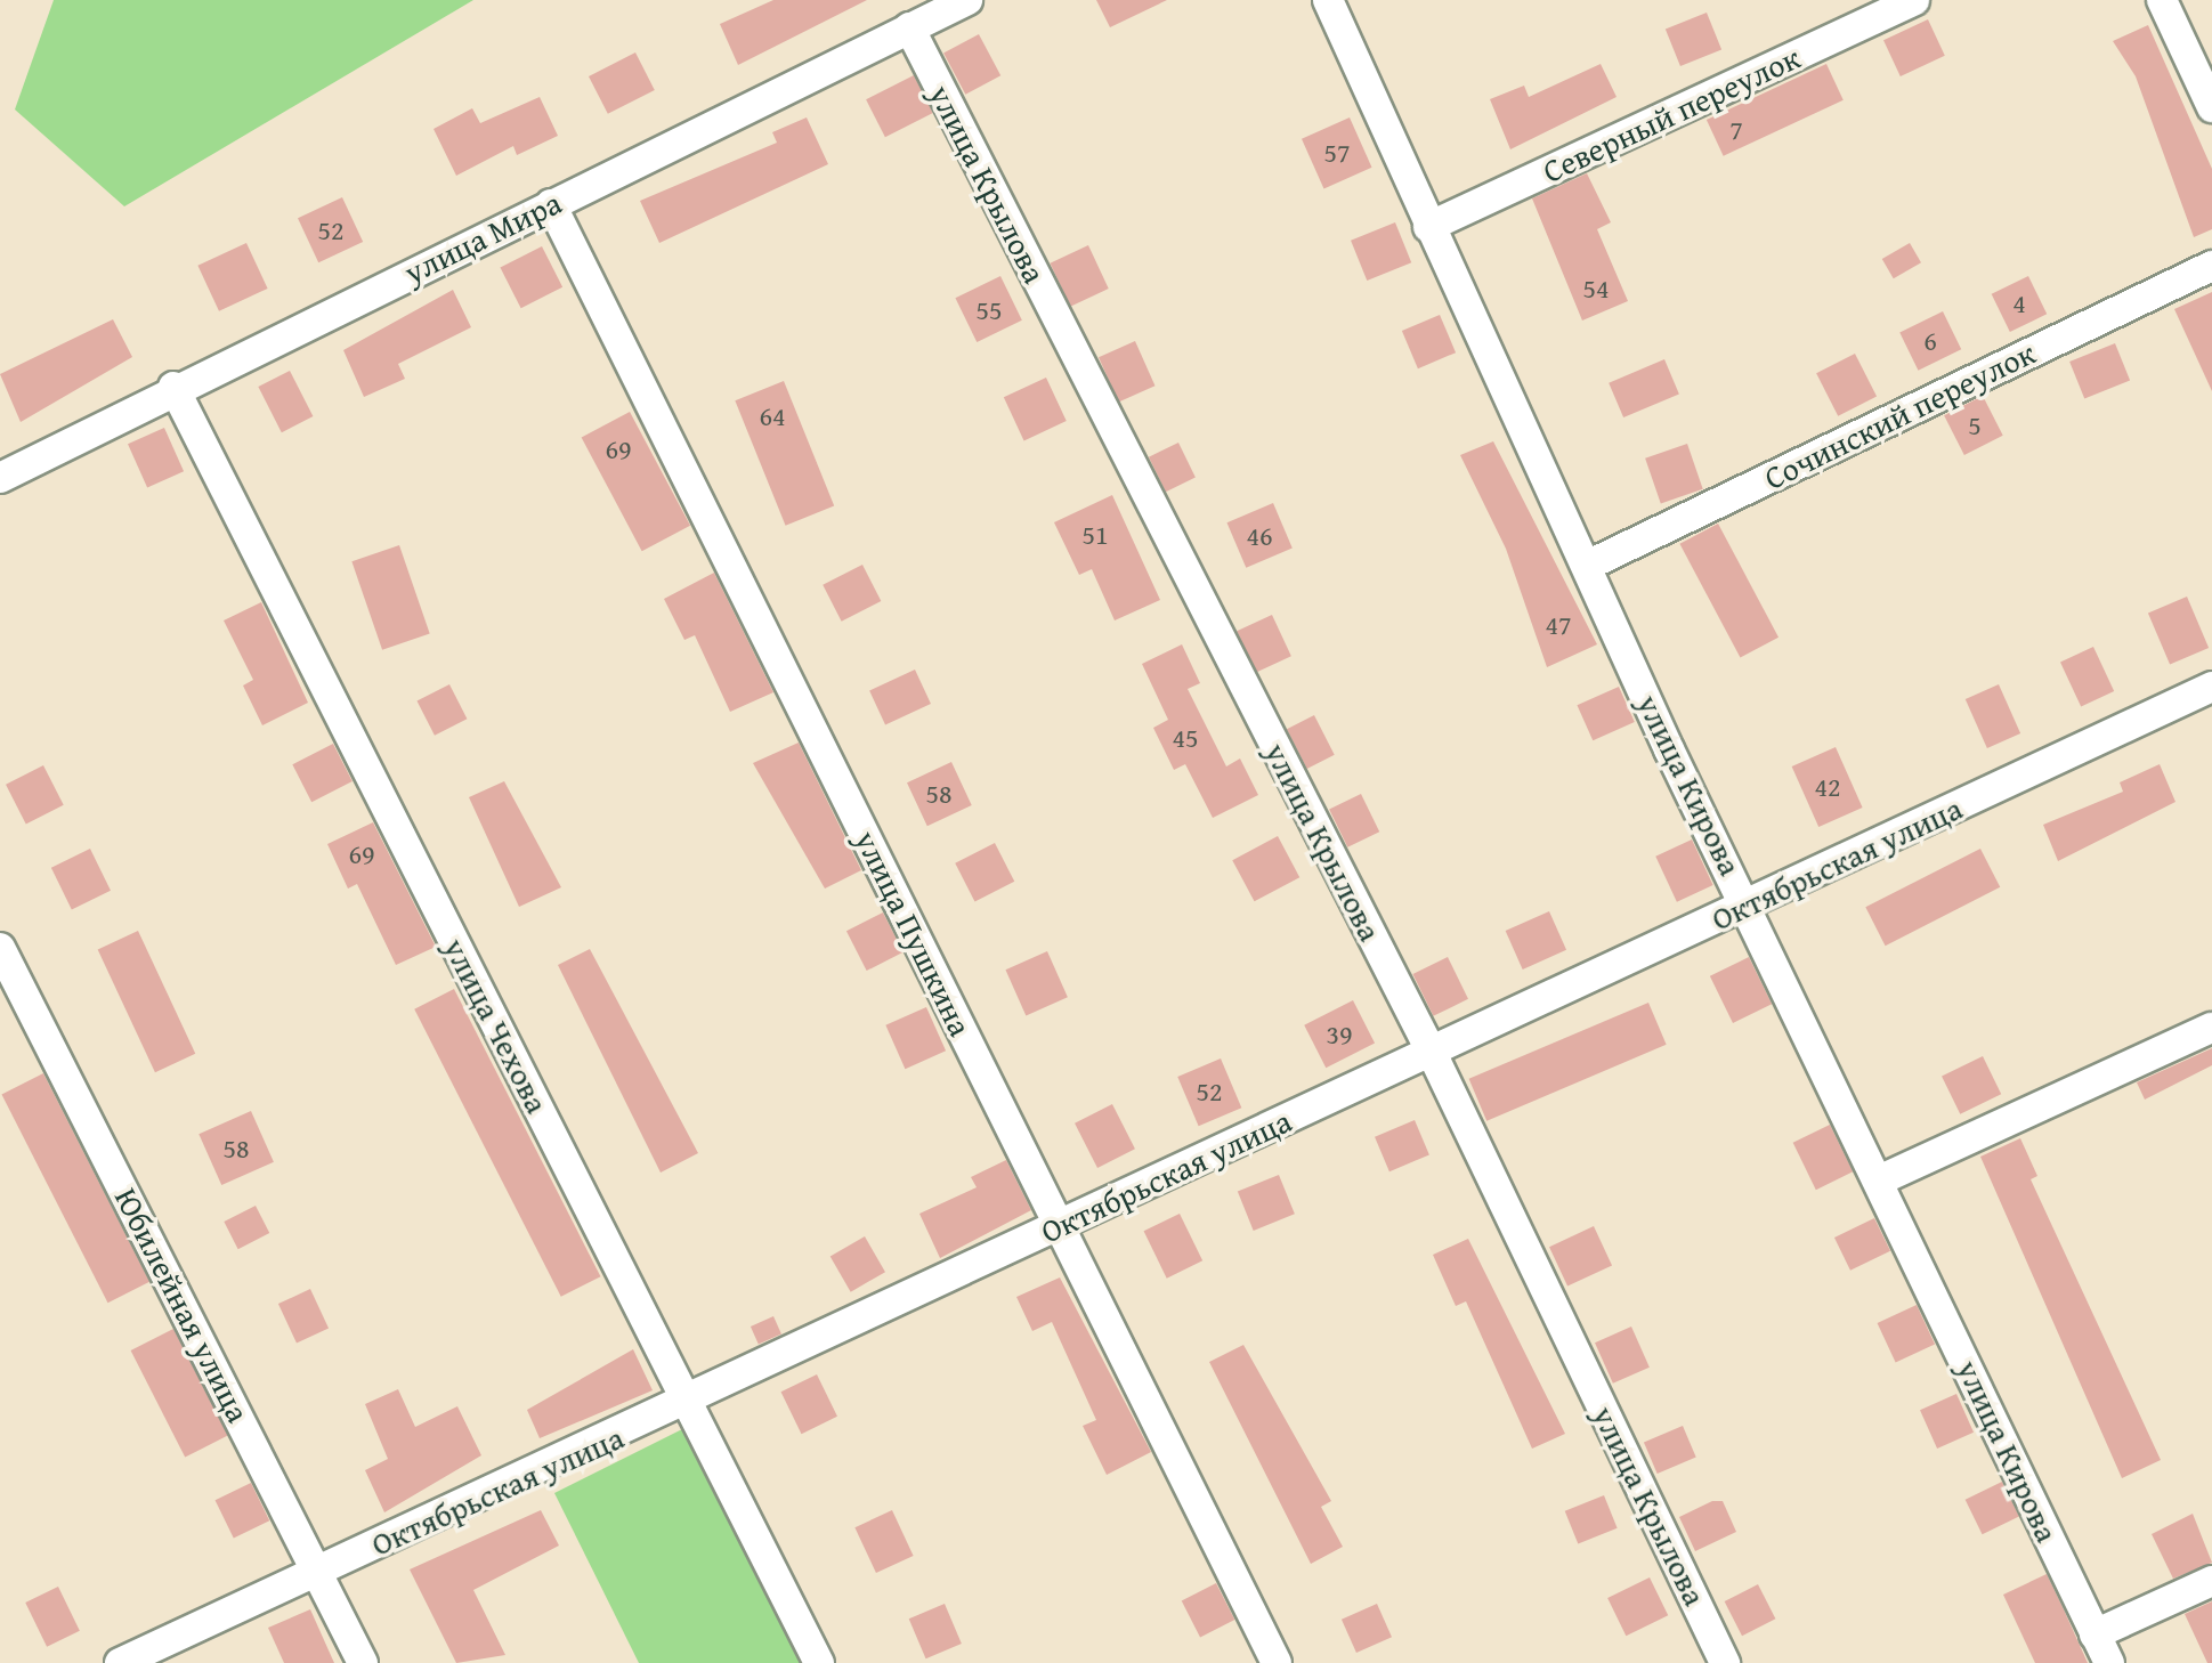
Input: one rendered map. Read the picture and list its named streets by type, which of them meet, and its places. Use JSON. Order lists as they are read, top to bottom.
{
  "streets": {
    "street": [
      "Северный переулок",
      "улица Крылова",
      "улица Мира",
      "Сочинский переулок",
      "улица Кирова",
      "Октябрьская улица",
      "улица Пушкина",
      "улица Чехова",
      "Юбилейная улица"
    ]
  },
  "crossings": [
    ["Северный переулок", "улица Кирова"],
    ["улица Крылова", "улица Мира"],
    ["улица Крылова", "Октябрьская улица"],
    ["улица Мира", "улица Пушкина"],
    ["улица Мира", "улица Чехова"],
    ["Сочинский переулок", "улица Кирова"],
    ["улица Кирова", "Октябрьская улица"],
    ["Октябрьская улица", "улица Пушкина"],
    ["Октябрьская улица", "улица Чехова"],
    ["Октябрьская улица", "Юбилейная улица"]
  ],
  "house_numbers": [
    "7",
    "57",
    "52",
    "54",
    "4",
    "55",
    "6",
    "64",
    "5",
    "69",
    "51",
    "46",
    "47",
    "45",
    "42",
    "58",
    "69",
    "39",
    "52",
    "58"
  ]
}
